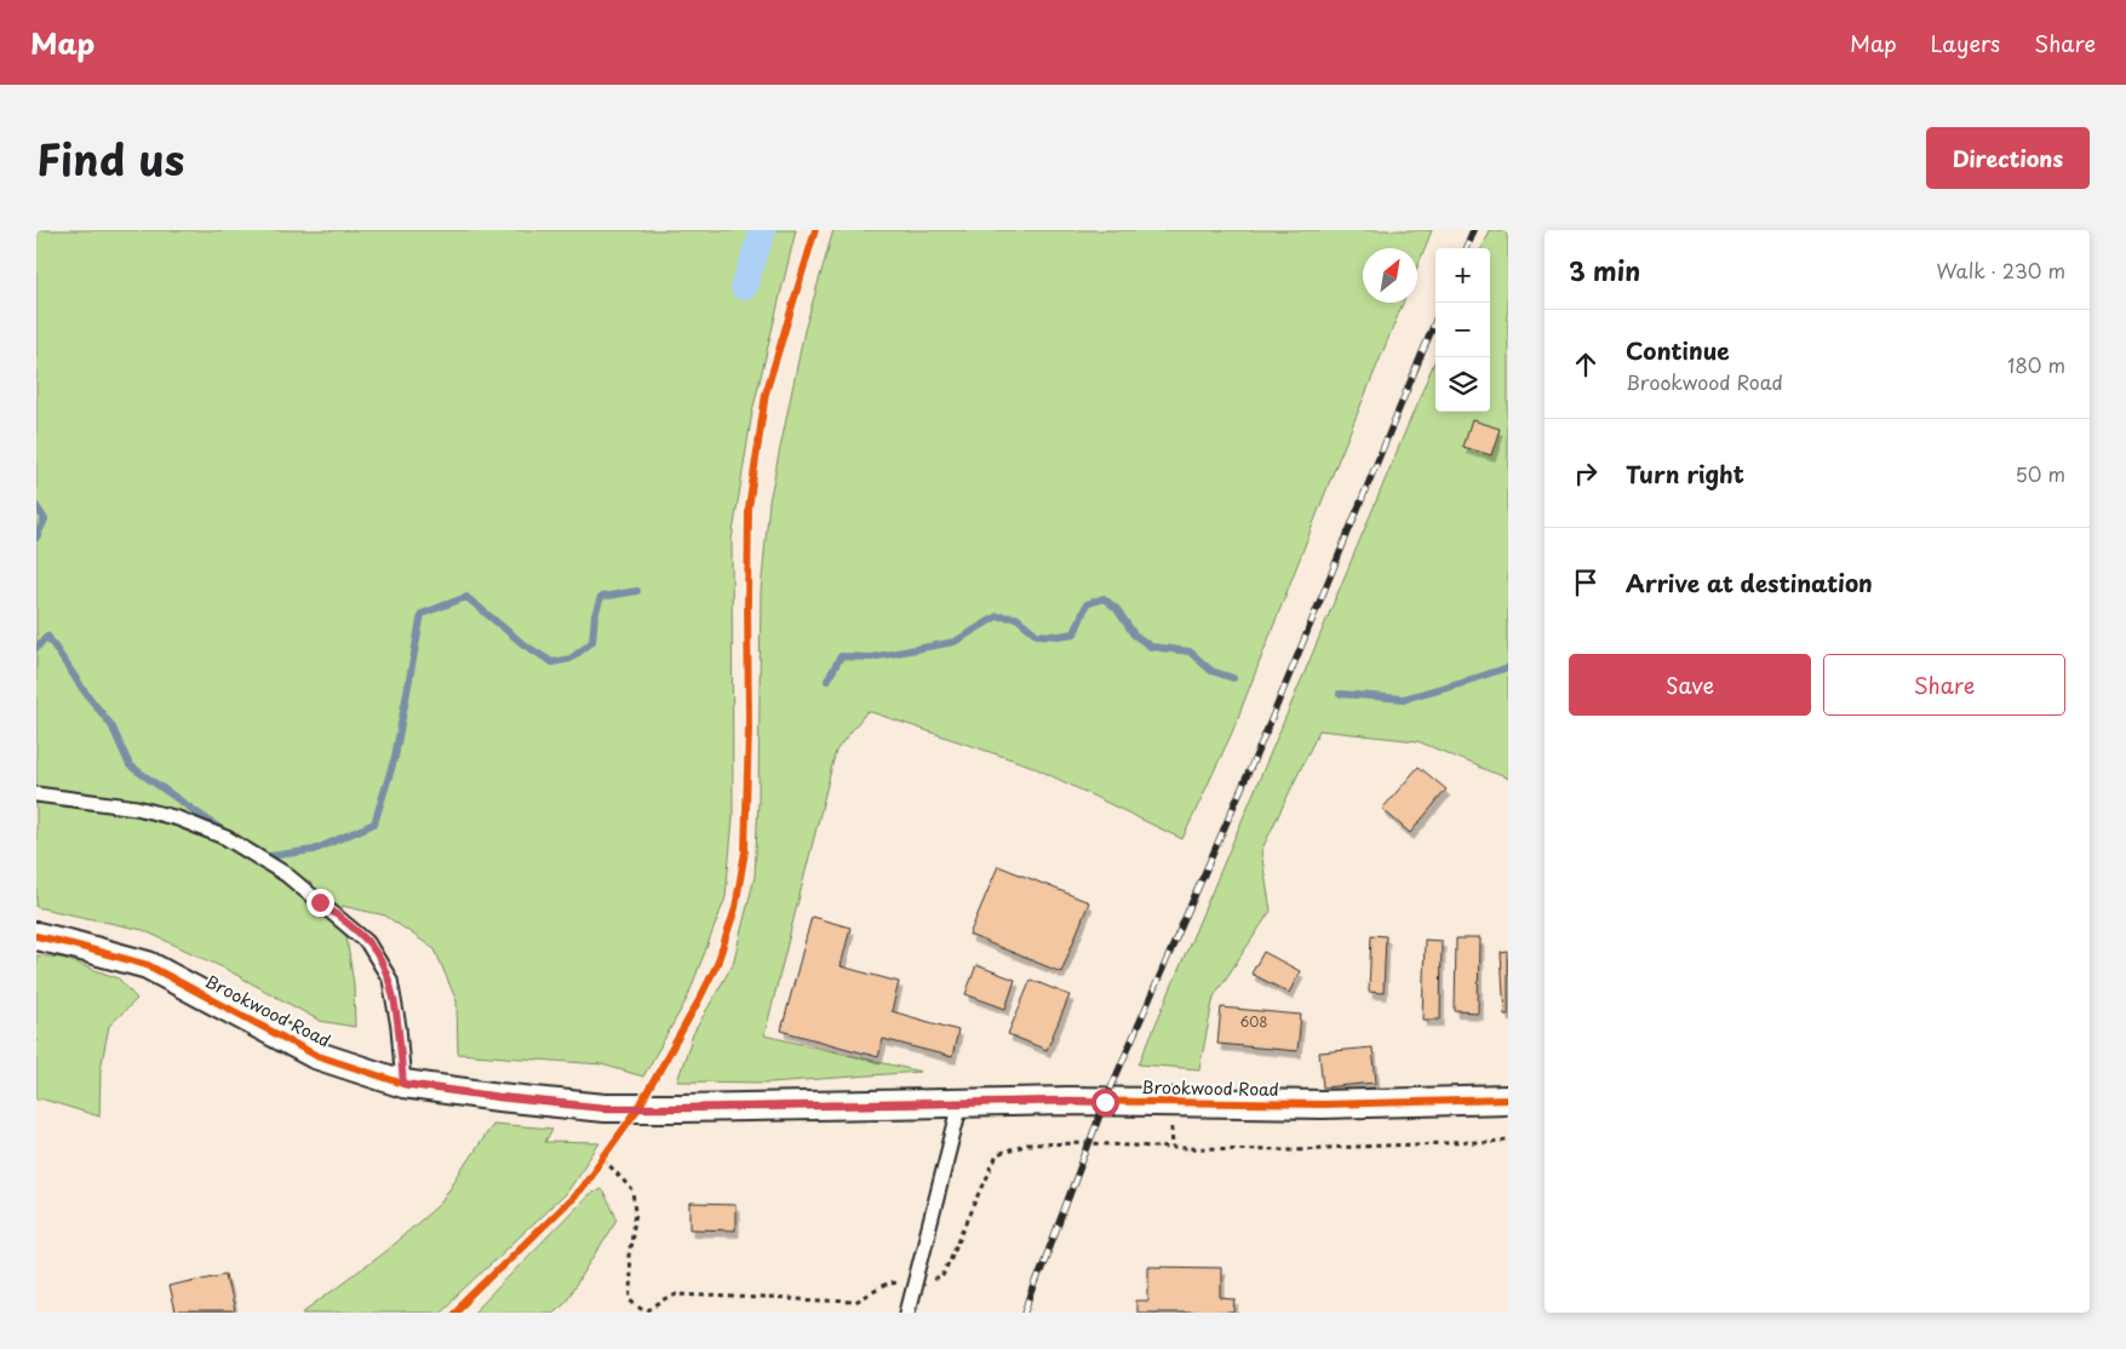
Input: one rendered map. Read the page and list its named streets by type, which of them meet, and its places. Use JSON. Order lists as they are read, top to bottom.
{
  "streets": {
    "street": ["Brookwood Road"]
  },
  "house_numbers": ["608"],
  "north": "top right",
  "page": {
    "header": "Map",
    "nav": ["Map", "Layers", "Share"],
    "title": "Find us",
    "buttons": [
      "Directions",
      ["Save", "Share"]
    ],
    "heading": ["3 min", "Walk · 230 m"],
    "map_buttons": ["+", "−"],
    "list": [
      ["Continue", "Brookwood Road", "180 m"],
      ["Turn right", "50 m"],
      "Arrive at destination"
    ]
  }
}
